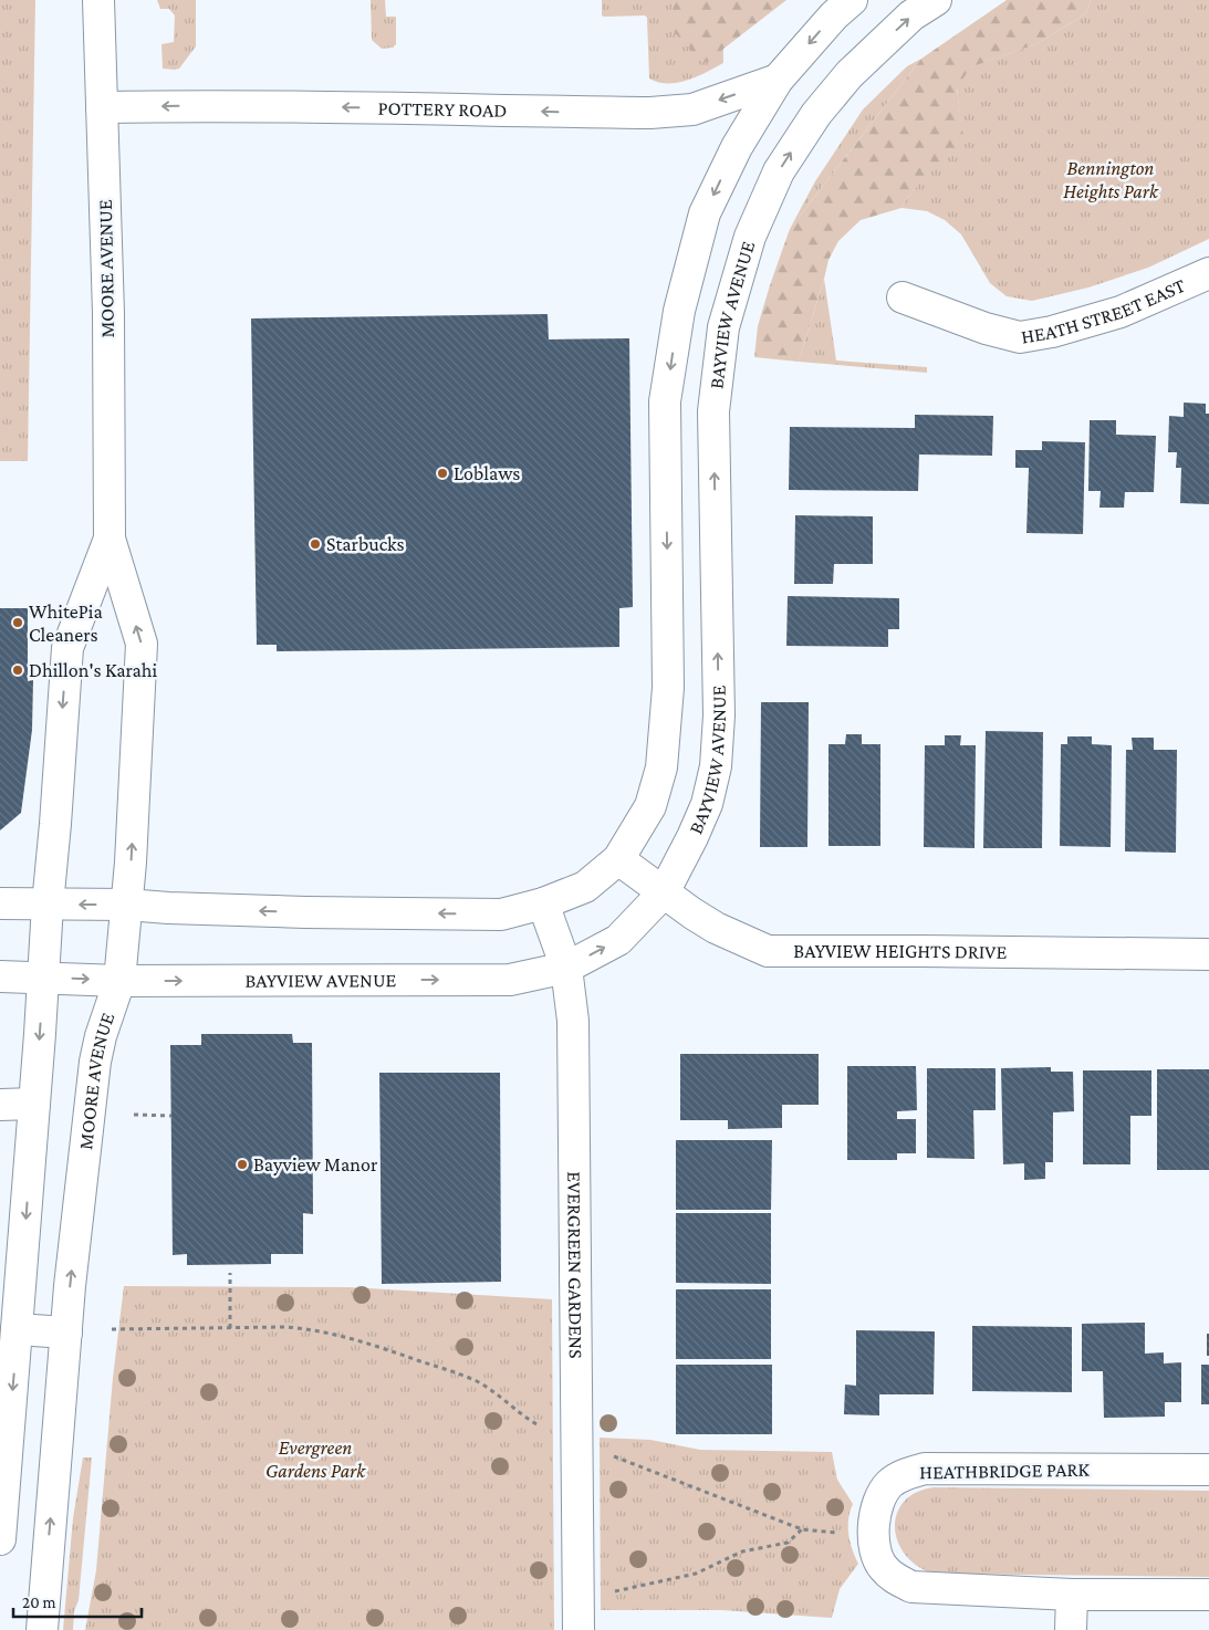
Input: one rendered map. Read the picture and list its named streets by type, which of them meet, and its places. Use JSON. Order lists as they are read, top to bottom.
{
  "streets": {
    "street": [
      "POTTERY ROAD",
      "MOORE AVENUE",
      "HEATH STREET EAST",
      "BAYVIEW AVENUE",
      "BAYVIEW HEIGHTS DRIVE",
      "EVERGREEN GARDENS",
      "HEATHBRIDGE PARK"
    ]
  },
  "crossings": [
    ["POTTERY ROAD", "MOORE AVENUE"],
    ["POTTERY ROAD", "BAYVIEW AVENUE"],
    ["MOORE AVENUE", "BAYVIEW AVENUE"],
    ["BAYVIEW AVENUE", "BAYVIEW HEIGHTS DRIVE"],
    ["BAYVIEW AVENUE", "EVERGREEN GARDENS"]
  ],
  "one_way": ["POTTERY ROAD"],
  "parks": ["Bennington Heights Park", "Evergreen Gardens Park"],
  "places": [
    "Loblaws",
    "Starbucks",
    "WhitePia Cleaners",
    "Dhillon's Karahi",
    "Bayview Manor"
  ],
  "scale_bar": "20 m"
}
